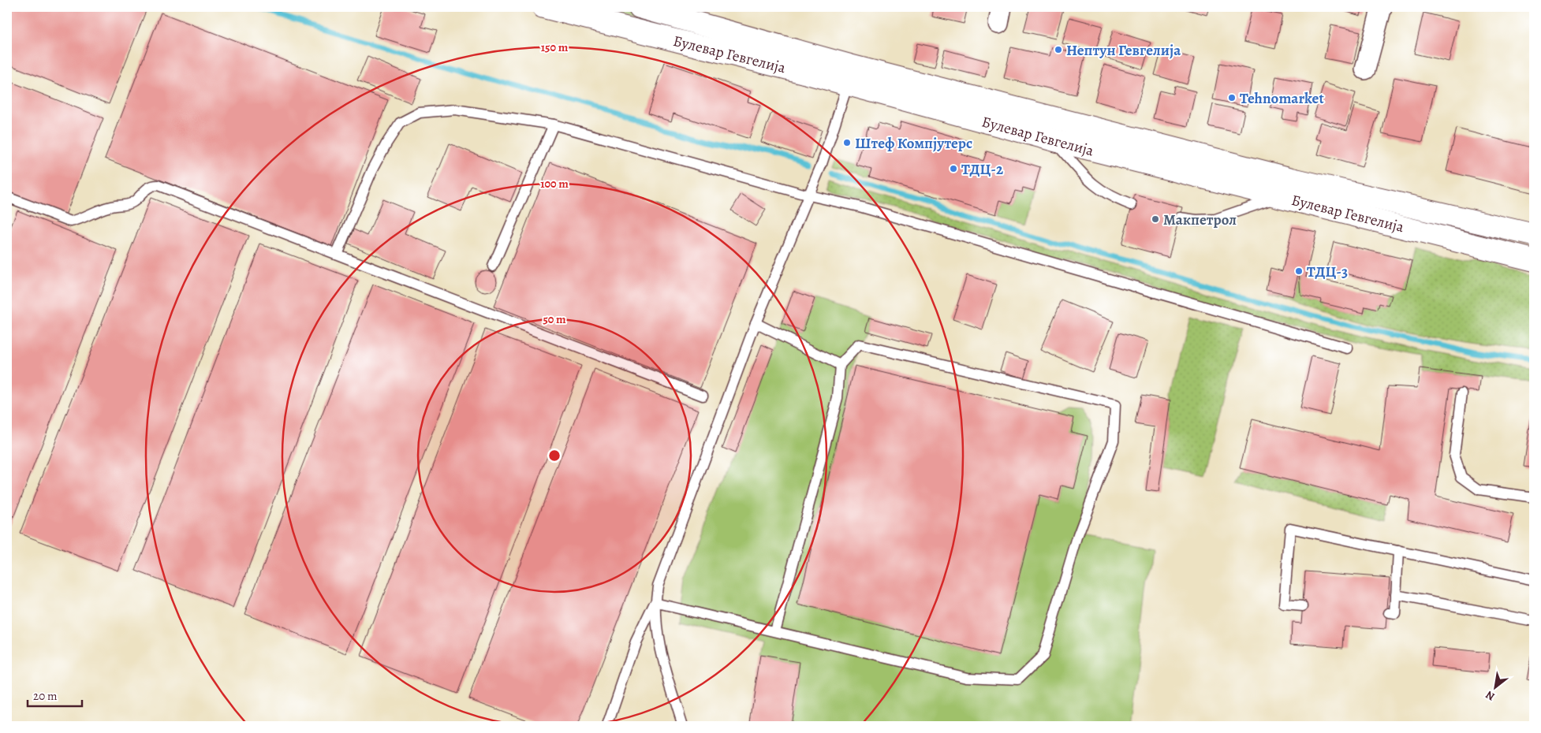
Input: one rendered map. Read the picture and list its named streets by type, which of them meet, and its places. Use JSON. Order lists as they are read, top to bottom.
{
  "streets": {
    "main road": ["Булевар Гевгелија"]
  },
  "places": [
    "Нептун Гевгелија",
    "Tehnomarket",
    "Штеф Компјутерс",
    "ТДЦ-2",
    "Макпетрол",
    "ТДЦ-3"
  ],
  "scale_bar": "20 m",
  "north": "bottom left",
  "rings": ["150 m", "100 m", "50 m"]
}
